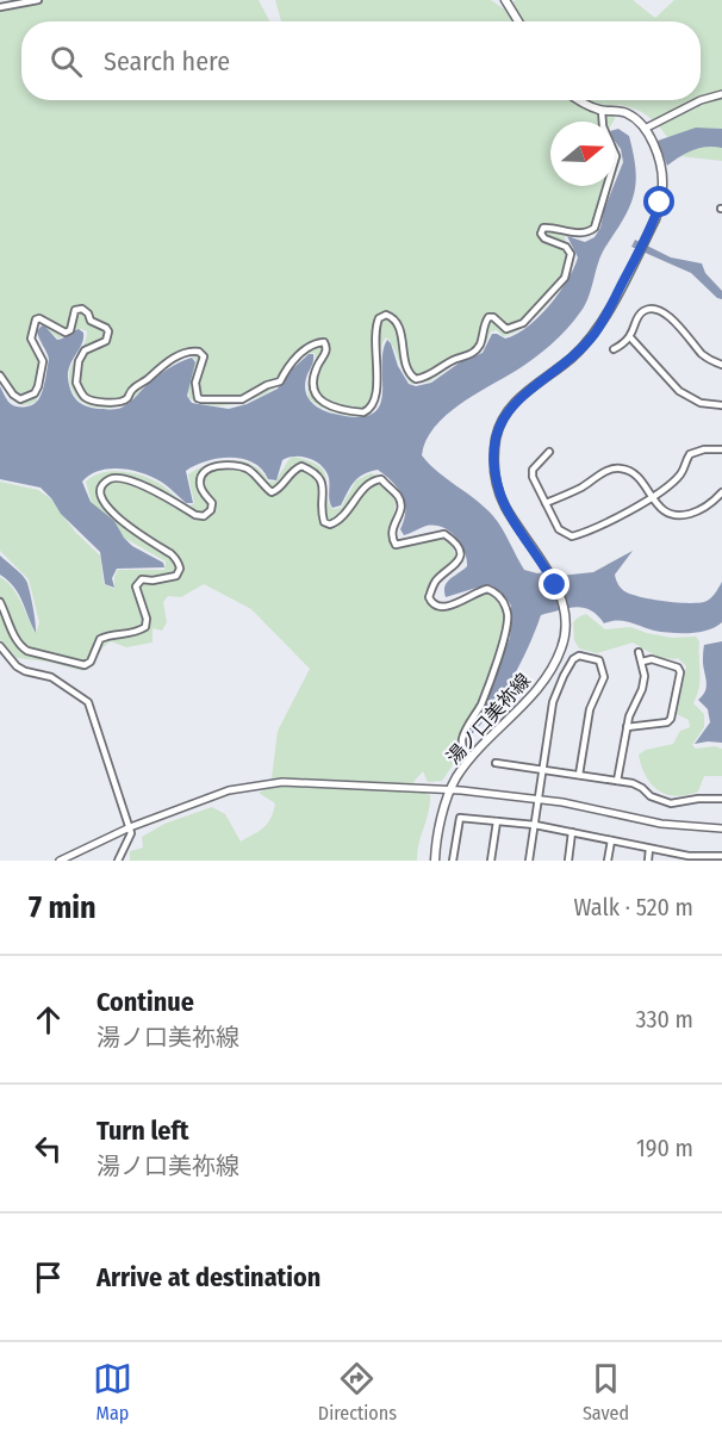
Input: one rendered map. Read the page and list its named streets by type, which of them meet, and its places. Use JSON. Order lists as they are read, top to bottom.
{
  "streets": {
    "main road": ["湯ノ口美祢線"]
  },
  "north": "right",
  "page": {
    "search": "Search here",
    "heading": ["7 min", "Walk · 520 m"],
    "list": [
      ["Continue", "湯ノ口美祢線", "330 m"],
      ["Turn left", "湯ノ口美祢線", "190 m"],
      "Arrive at destination"
    ],
    "nav": ["Map", "Directions", "Saved"]
  }
}
